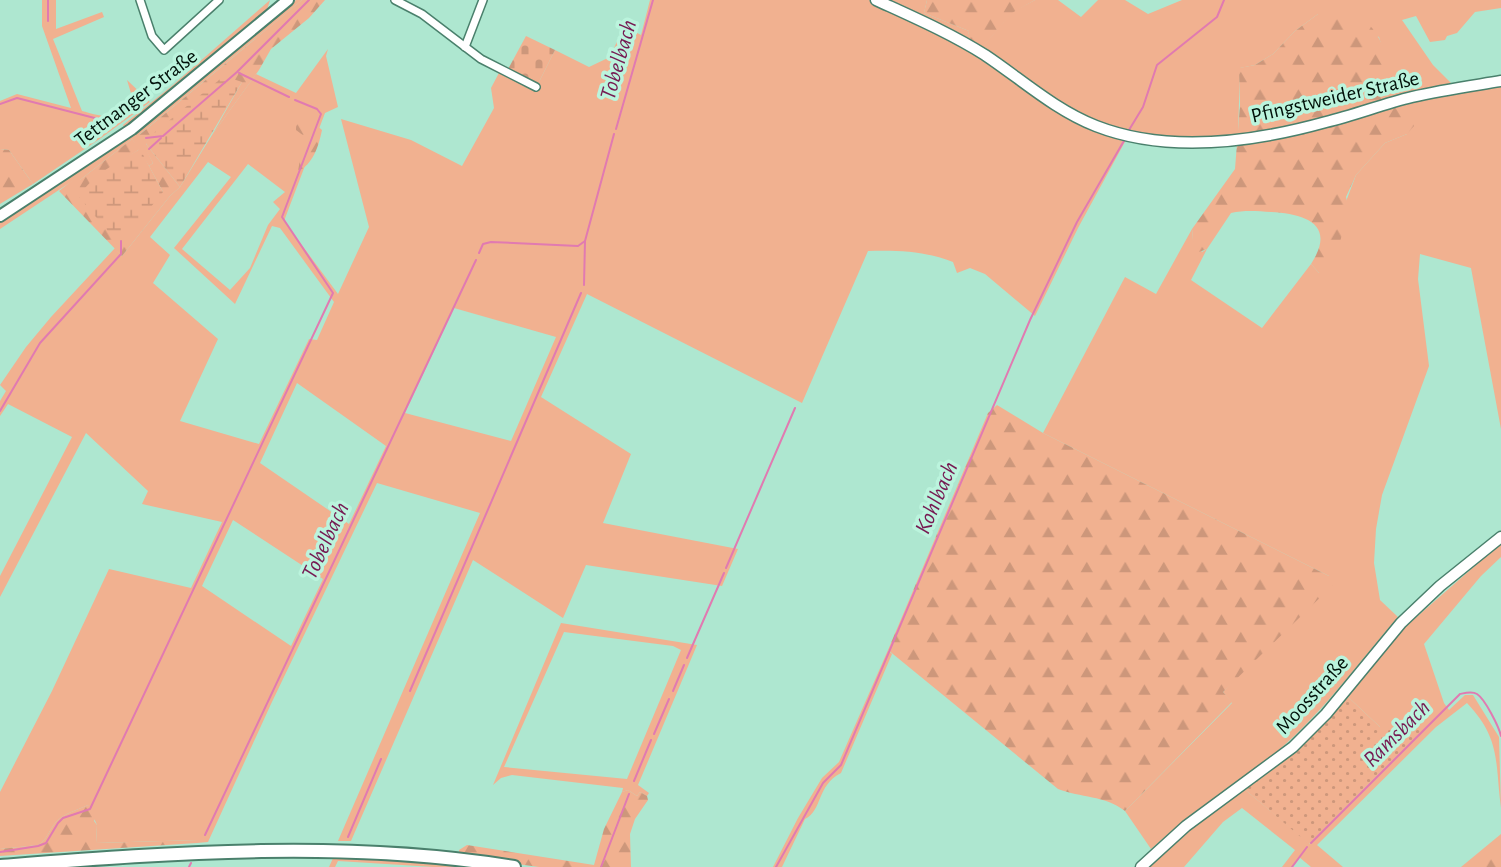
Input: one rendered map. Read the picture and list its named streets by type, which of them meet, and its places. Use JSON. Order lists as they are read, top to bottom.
{
  "streets": {
    "main road": ["Tettnanger Straße"],
    "street": ["Pfingstweider Straße", "Moosstraße"]
  },
  "water": ["Tobelbach", "Kohlbach", "Ramsbach"]
}
